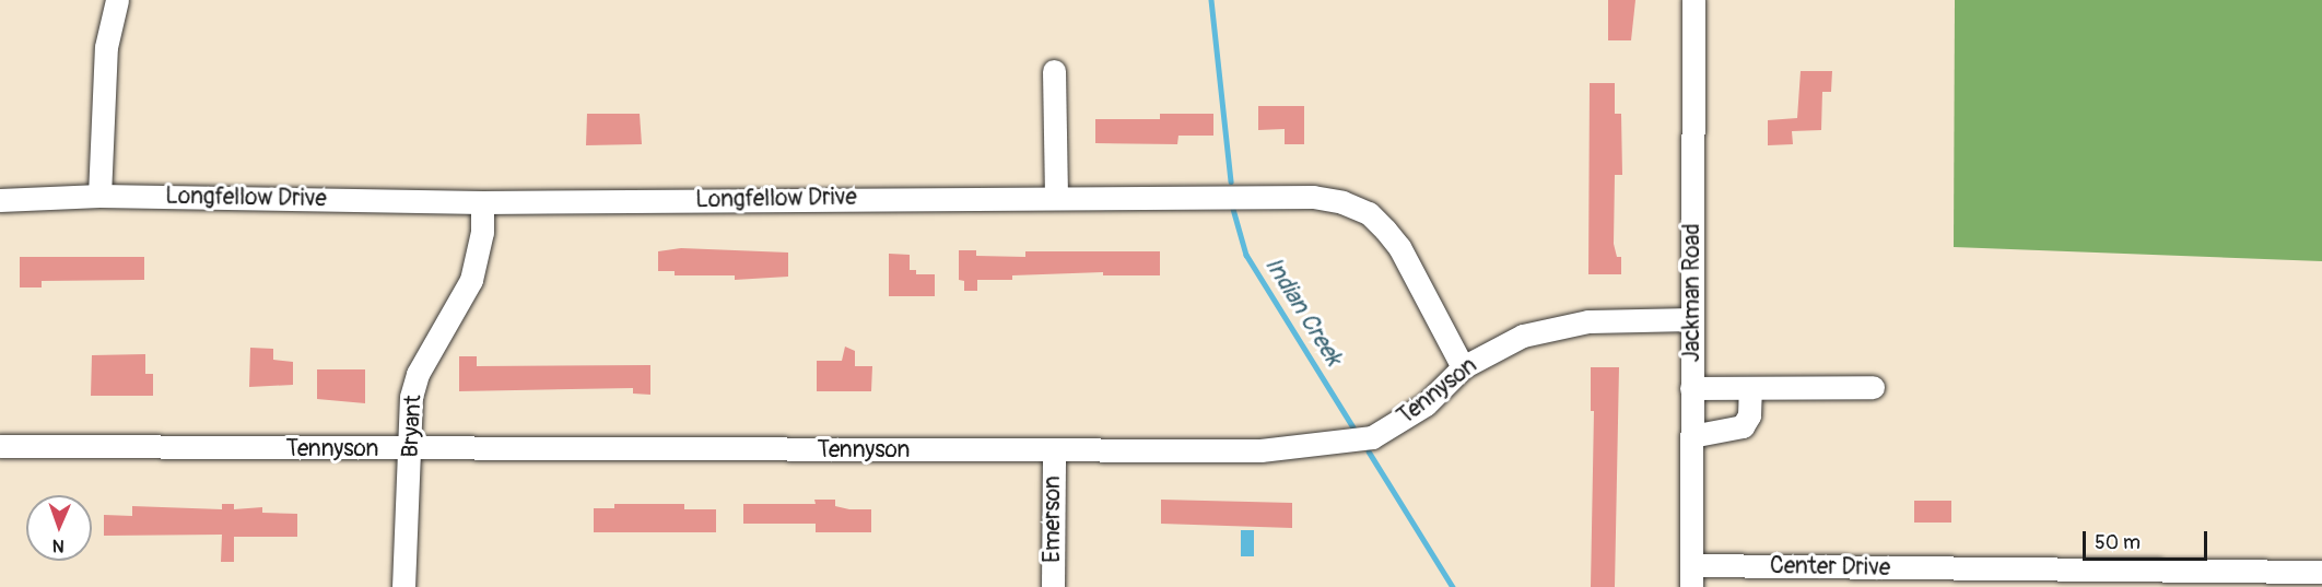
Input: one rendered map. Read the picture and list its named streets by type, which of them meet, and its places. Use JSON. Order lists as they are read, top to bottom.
{
  "streets": {
    "street": [
      "Longfellow Drive",
      "Jackman Road",
      "Tennyson",
      "Bryant",
      "Emerson",
      "Center Drive"
    ]
  },
  "crossings": [
    ["Longfellow Drive", "Tennyson"],
    ["Longfellow Drive", "Bryant"],
    ["Jackman Road", "Tennyson"],
    ["Jackman Road", "Center Drive"],
    ["Tennyson", "Bryant"],
    ["Tennyson", "Emerson"]
  ],
  "water": ["Indian Creek"],
  "scale_bar": "50 m",
  "north": "bottom"
}
